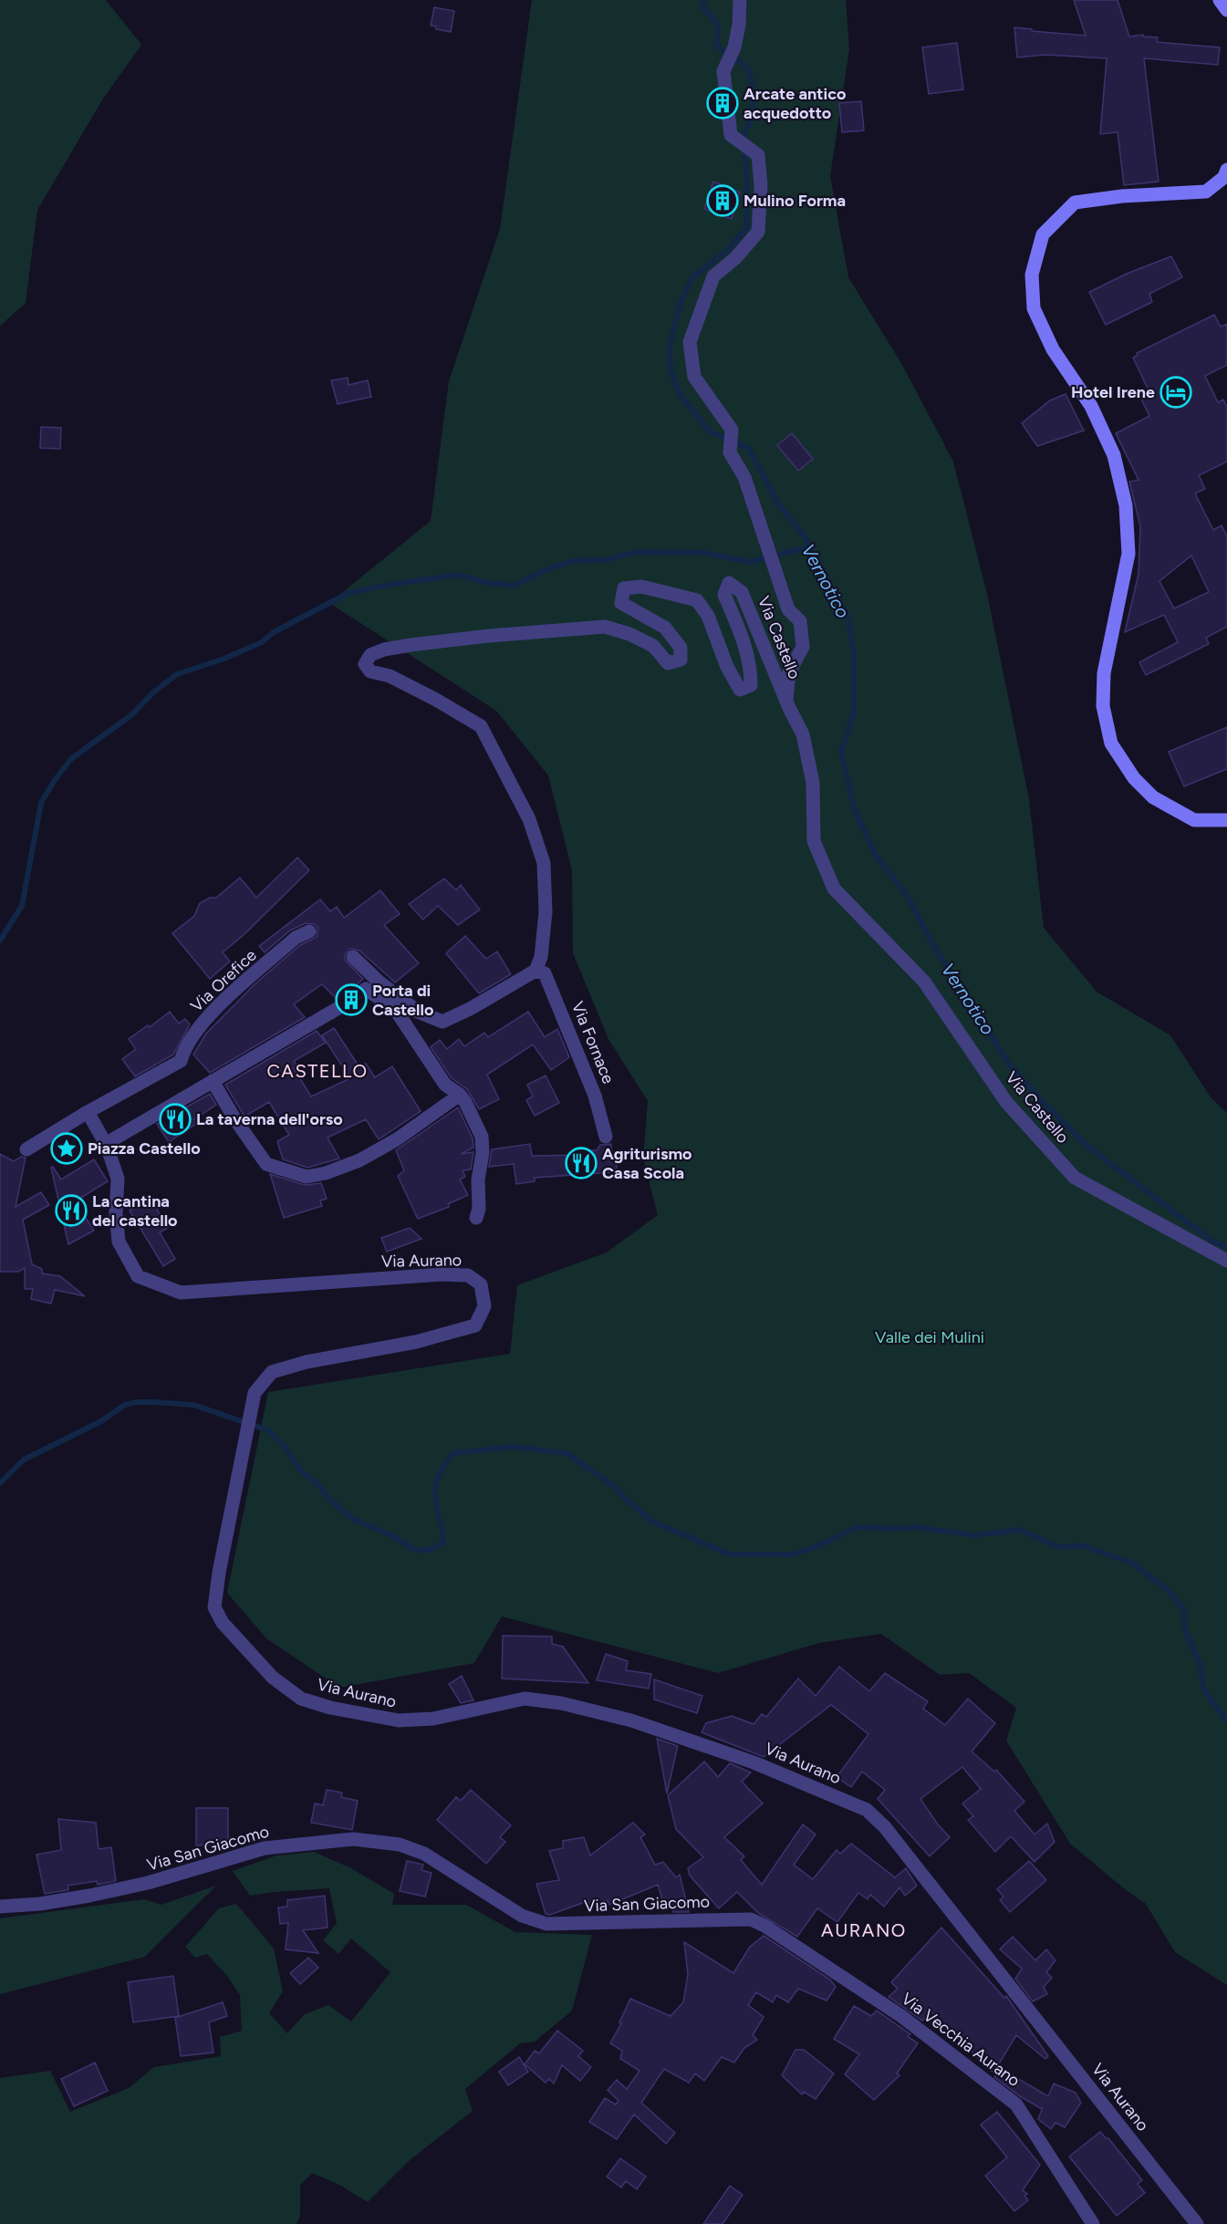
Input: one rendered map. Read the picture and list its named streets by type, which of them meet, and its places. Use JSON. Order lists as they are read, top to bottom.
{
  "streets": {
    "street": [
      "Via Castello",
      "Via Orefice",
      "Via Fornace",
      "Via Aurano",
      "Via San Giacomo",
      "Via Vecchia Aurano"
    ]
  },
  "crossings": [
    ["Via Castello", "Via Fornace"],
    ["Via San Giacomo", "Via Vecchia Aurano"]
  ],
  "districts": ["CASTELLO", "AURANO"],
  "water": ["Vernotico"],
  "parks": ["Valle dei Mulini"],
  "places": {
    "building": ["Arcate antico acquedotto", "Mulino Forma", "Porta di Castello"],
    "hotel": ["Hotel Irene"],
    "restaurant": ["La taverna dell'orso", "Agriturismo Casa Scola", "La cantina del castello"],
    "place": ["Piazza Castello"]
  }
}
